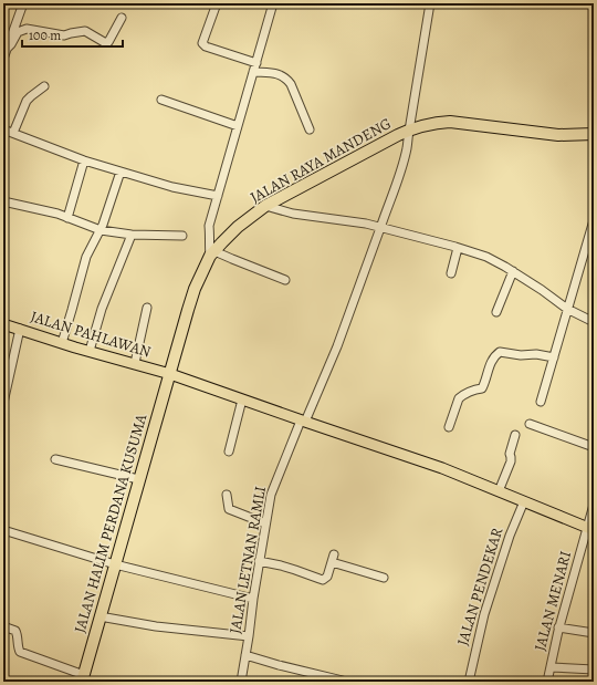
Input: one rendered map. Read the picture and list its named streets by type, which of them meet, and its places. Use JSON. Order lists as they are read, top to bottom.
{
  "streets": {
    "highway": ["JALAN RAYA MANDENG", "JALAN HALIM PERDANA KUSUMA"],
    "main road": ["JALAN PAHLAWAN"],
    "street": ["JALAN LETNAN RAMLI", "JALAN PENDEKAR", "JALAN MENARI"]
  },
  "crossings": [
    ["JALAN RAYA MANDENG", "JALAN PAHLAWAN"],
    ["JALAN RAYA MANDENG", "JALAN HALIM PERDANA KUSUMA"],
    ["JALAN RAYA MANDENG", "JALAN LETNAN RAMLI"],
    ["JALAN PAHLAWAN", "JALAN HALIM PERDANA KUSUMA"],
    ["JALAN PAHLAWAN", "JALAN LETNAN RAMLI"],
    ["JALAN PAHLAWAN", "JALAN PENDEKAR"],
    ["JALAN PAHLAWAN", "JALAN MENARI"]
  ],
  "scale_bar": "100 m"
}
